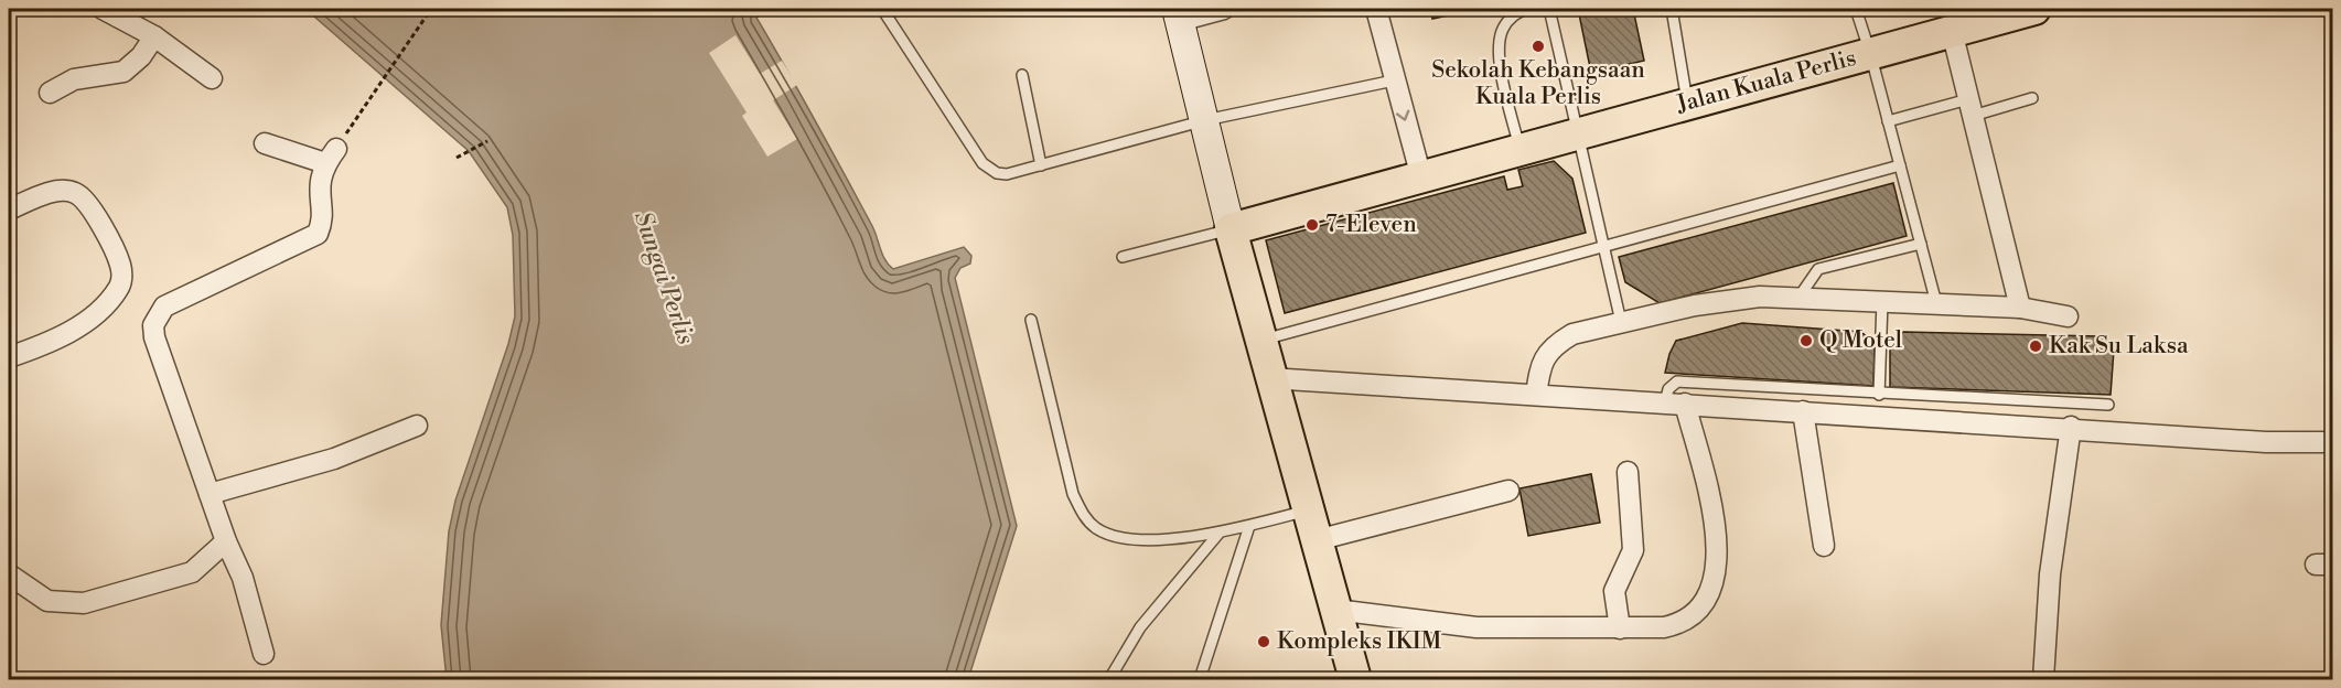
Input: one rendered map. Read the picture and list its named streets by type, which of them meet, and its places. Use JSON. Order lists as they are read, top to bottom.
{
  "streets": {
    "main road": ["Jalan Kuala Perlis"]
  },
  "water": ["Sungai Perlis"],
  "places": [
    "Sekolah Kebangsaan Kuala Perlis",
    "7-Eleven",
    "Q Motel",
    "Kak Su Laksa",
    "Kompleks IKIM"
  ]
}
